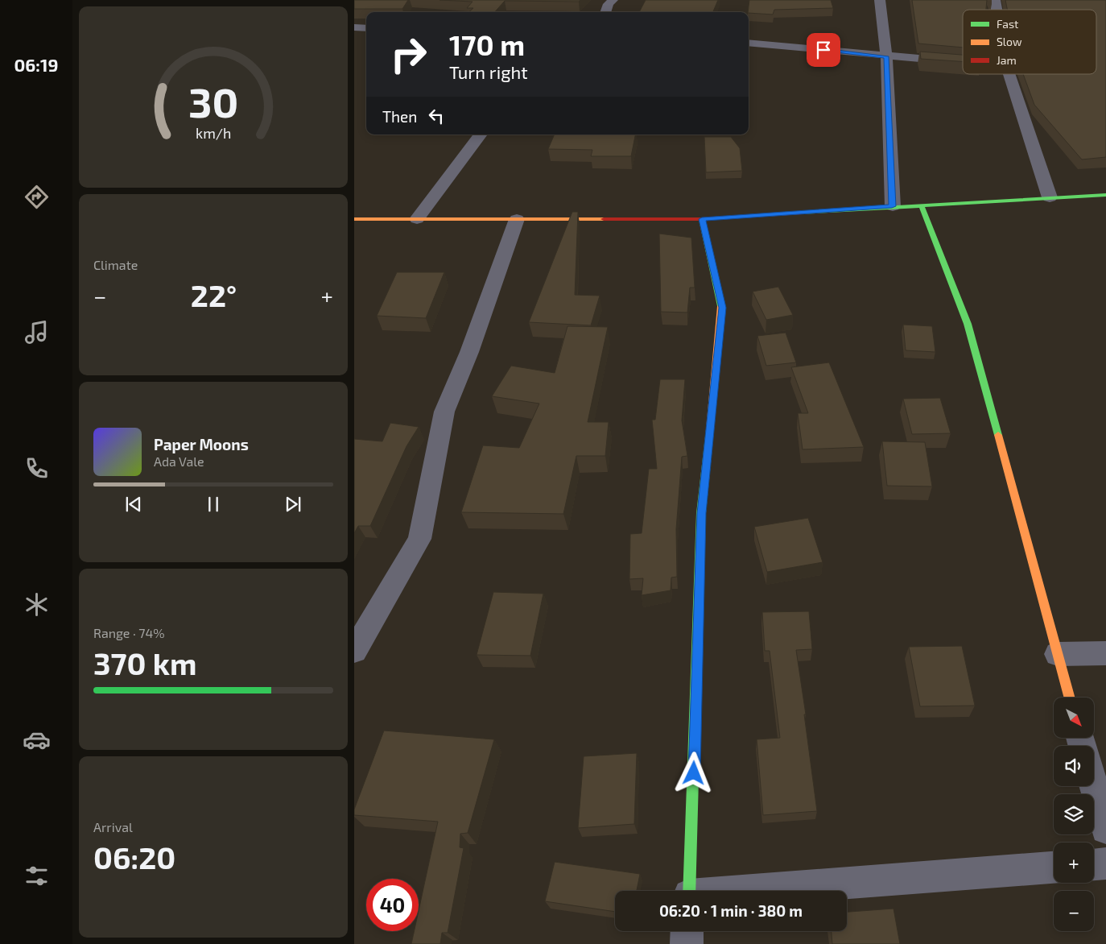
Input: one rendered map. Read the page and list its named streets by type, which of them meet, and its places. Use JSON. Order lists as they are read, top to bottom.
{
  "legend": ["Fast", "Slow", "Jam"],
  "north": "bottom right",
  "page": {
    "tabs": "06:19",
    "turn": ["170 m", "Turn right"],
    "then": "Then",
    "tile": [
      "Climate",
      ["Range · 74%", "370 km"],
      ["Arrival", "06:20"]
    ],
    "heat": ["−", "22°", "+"],
    "song": ["Paper Moons", "Ada Vale"],
    "map_buttons": ["+", "−"],
    "limit": "40",
    "trip": "06:20 · 1 min · 380 m",
    "gauge": ["30", "km/h"]
  }
}
